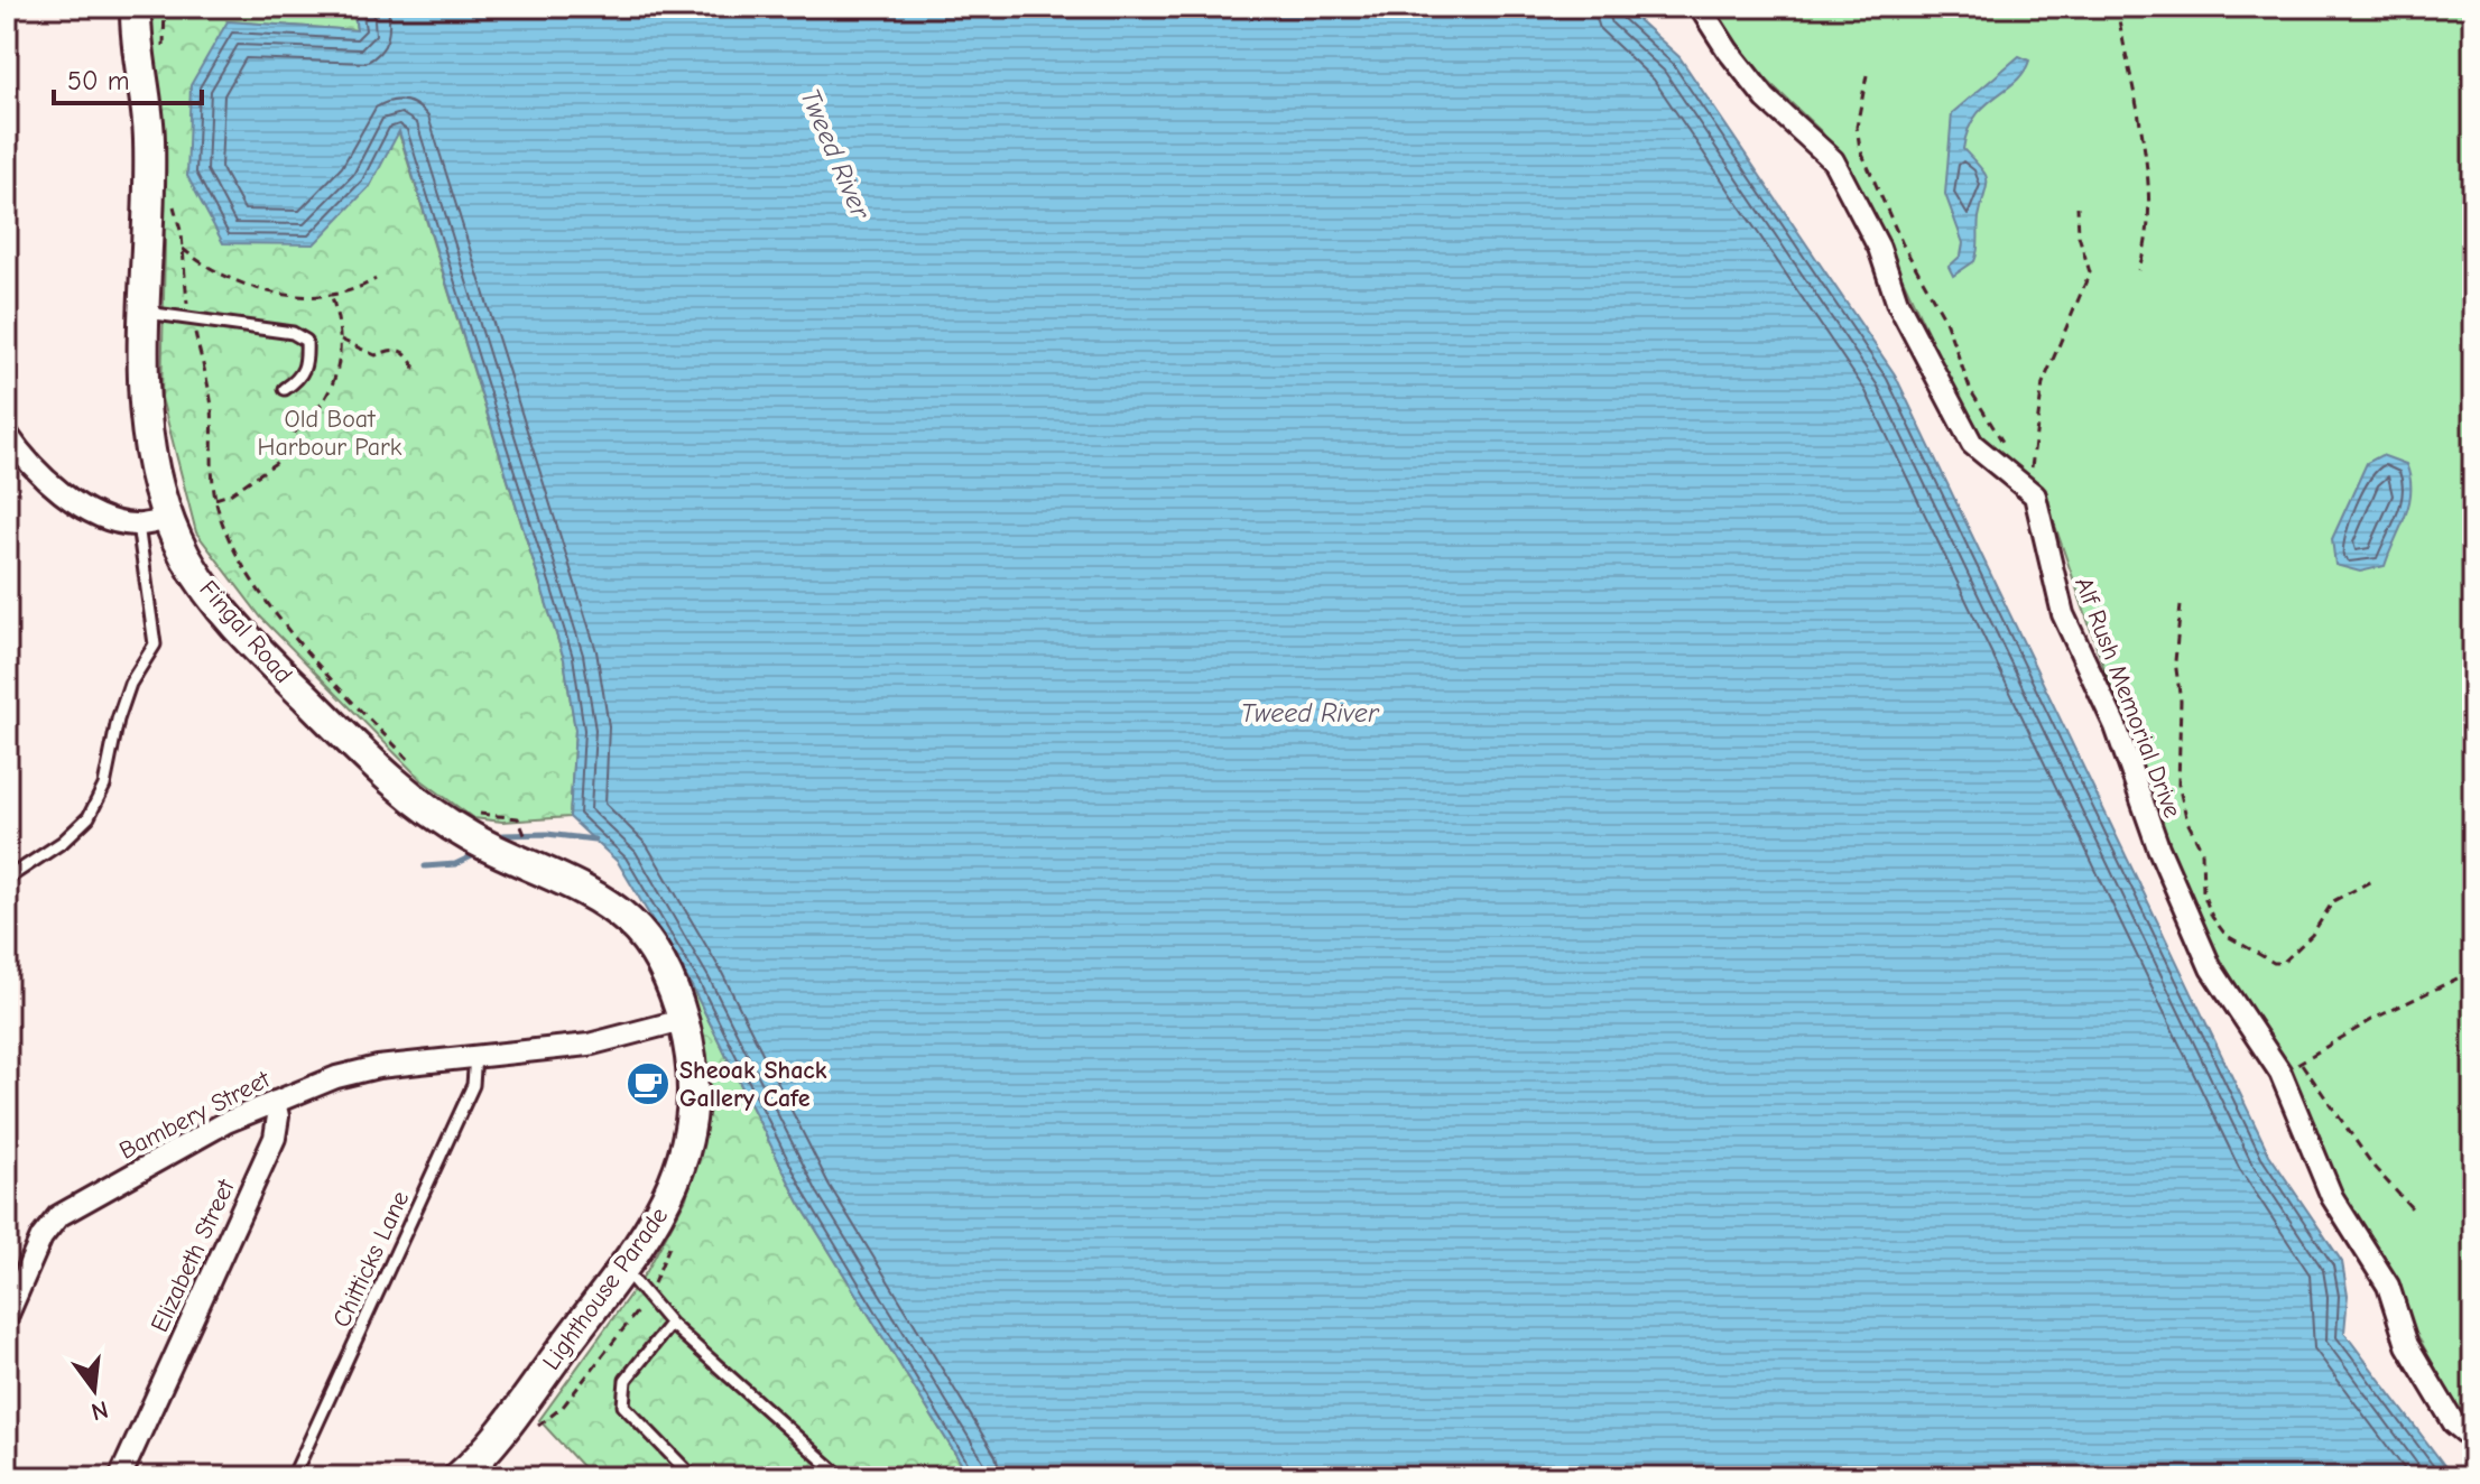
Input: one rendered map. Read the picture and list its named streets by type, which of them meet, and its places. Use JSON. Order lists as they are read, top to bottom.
{
  "streets": {
    "street": [
      "Fingal Road",
      "Alf Rush Memorial Drive",
      "Bambery Street",
      "Elizabeth Street",
      "Lighthouse Parade"
    ],
    "lane": ["Chitticks Lane"]
  },
  "crossings": [
    ["Fingal Road", "Bambery Street"],
    ["Fingal Road", "Lighthouse Parade"],
    ["Bambery Street", "Elizabeth Street"],
    ["Bambery Street", "Chitticks Lane"],
    ["Bambery Street", "Lighthouse Parade"]
  ],
  "water": ["Tweed River"],
  "parks": ["Old Boat Harbour Park"],
  "places": {
    "cafe": ["Sheoak Shack Gallery Cafe"]
  },
  "scale_bar": "50 m",
  "north": "bottom"
}
